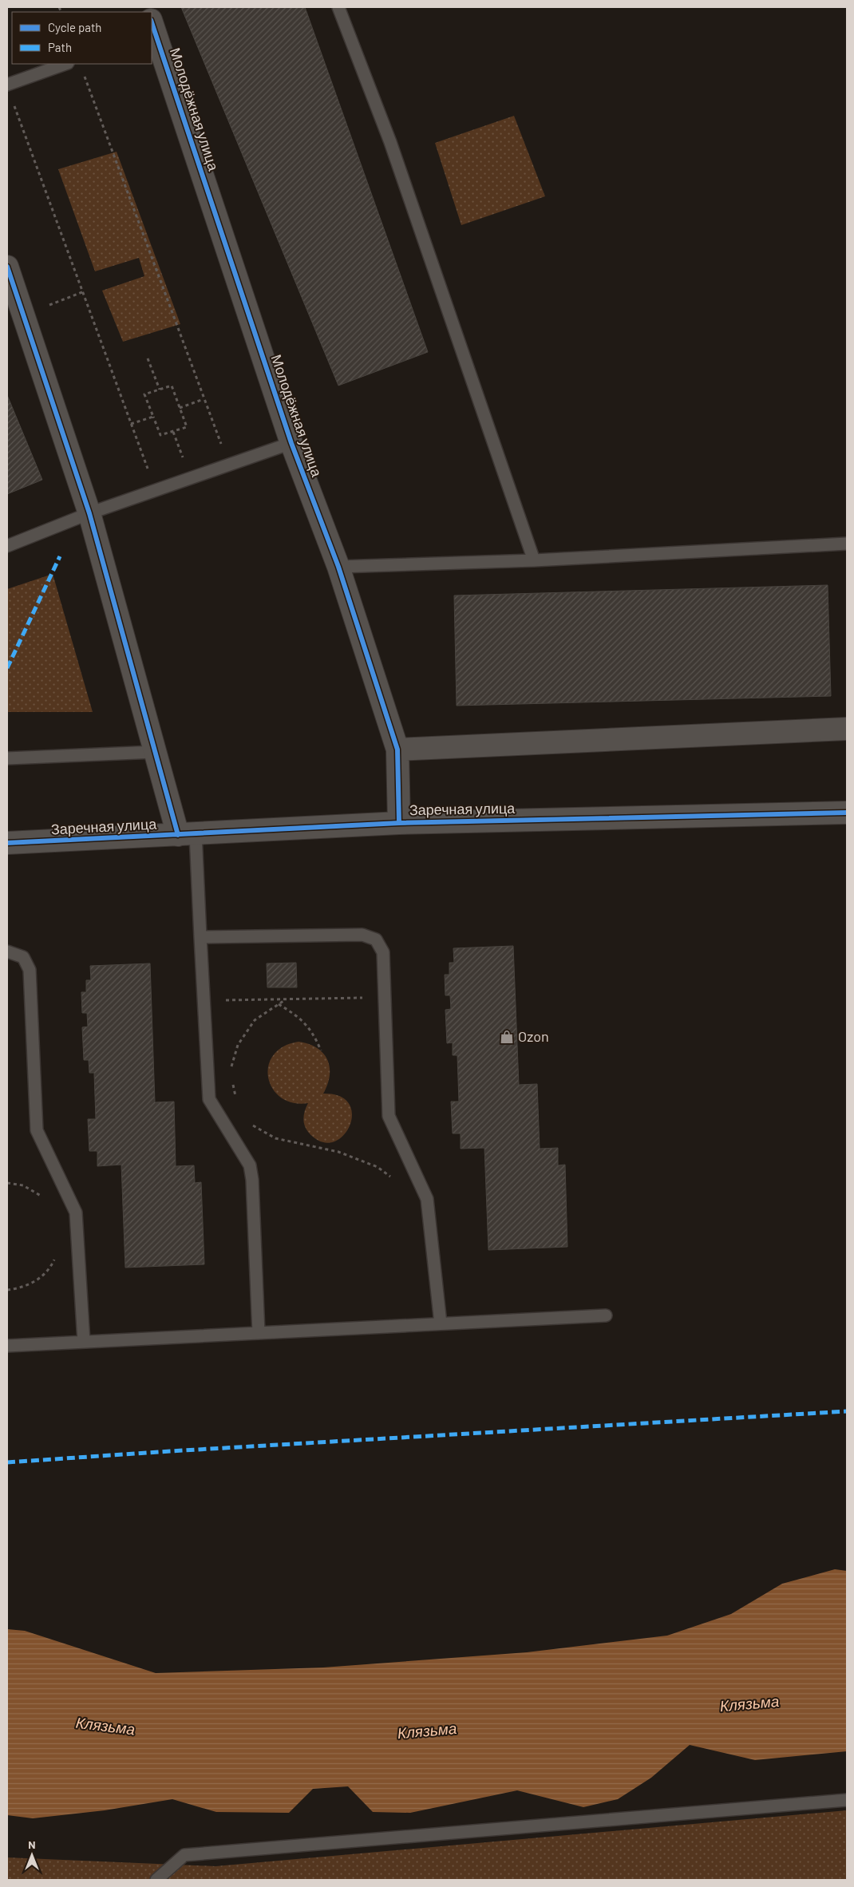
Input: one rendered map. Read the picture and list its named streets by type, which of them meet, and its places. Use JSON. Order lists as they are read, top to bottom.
{
  "streets": {
    "street": ["Молодёжная улица", "Заречная улица"]
  },
  "crossings": [
    ["Молодёжная улица", "Заречная улица"]
  ],
  "water": ["Клязьма"],
  "places": {
    "shop": ["Ozon"]
  },
  "legend": ["Cycle path", "Path"],
  "north": "top"
}
